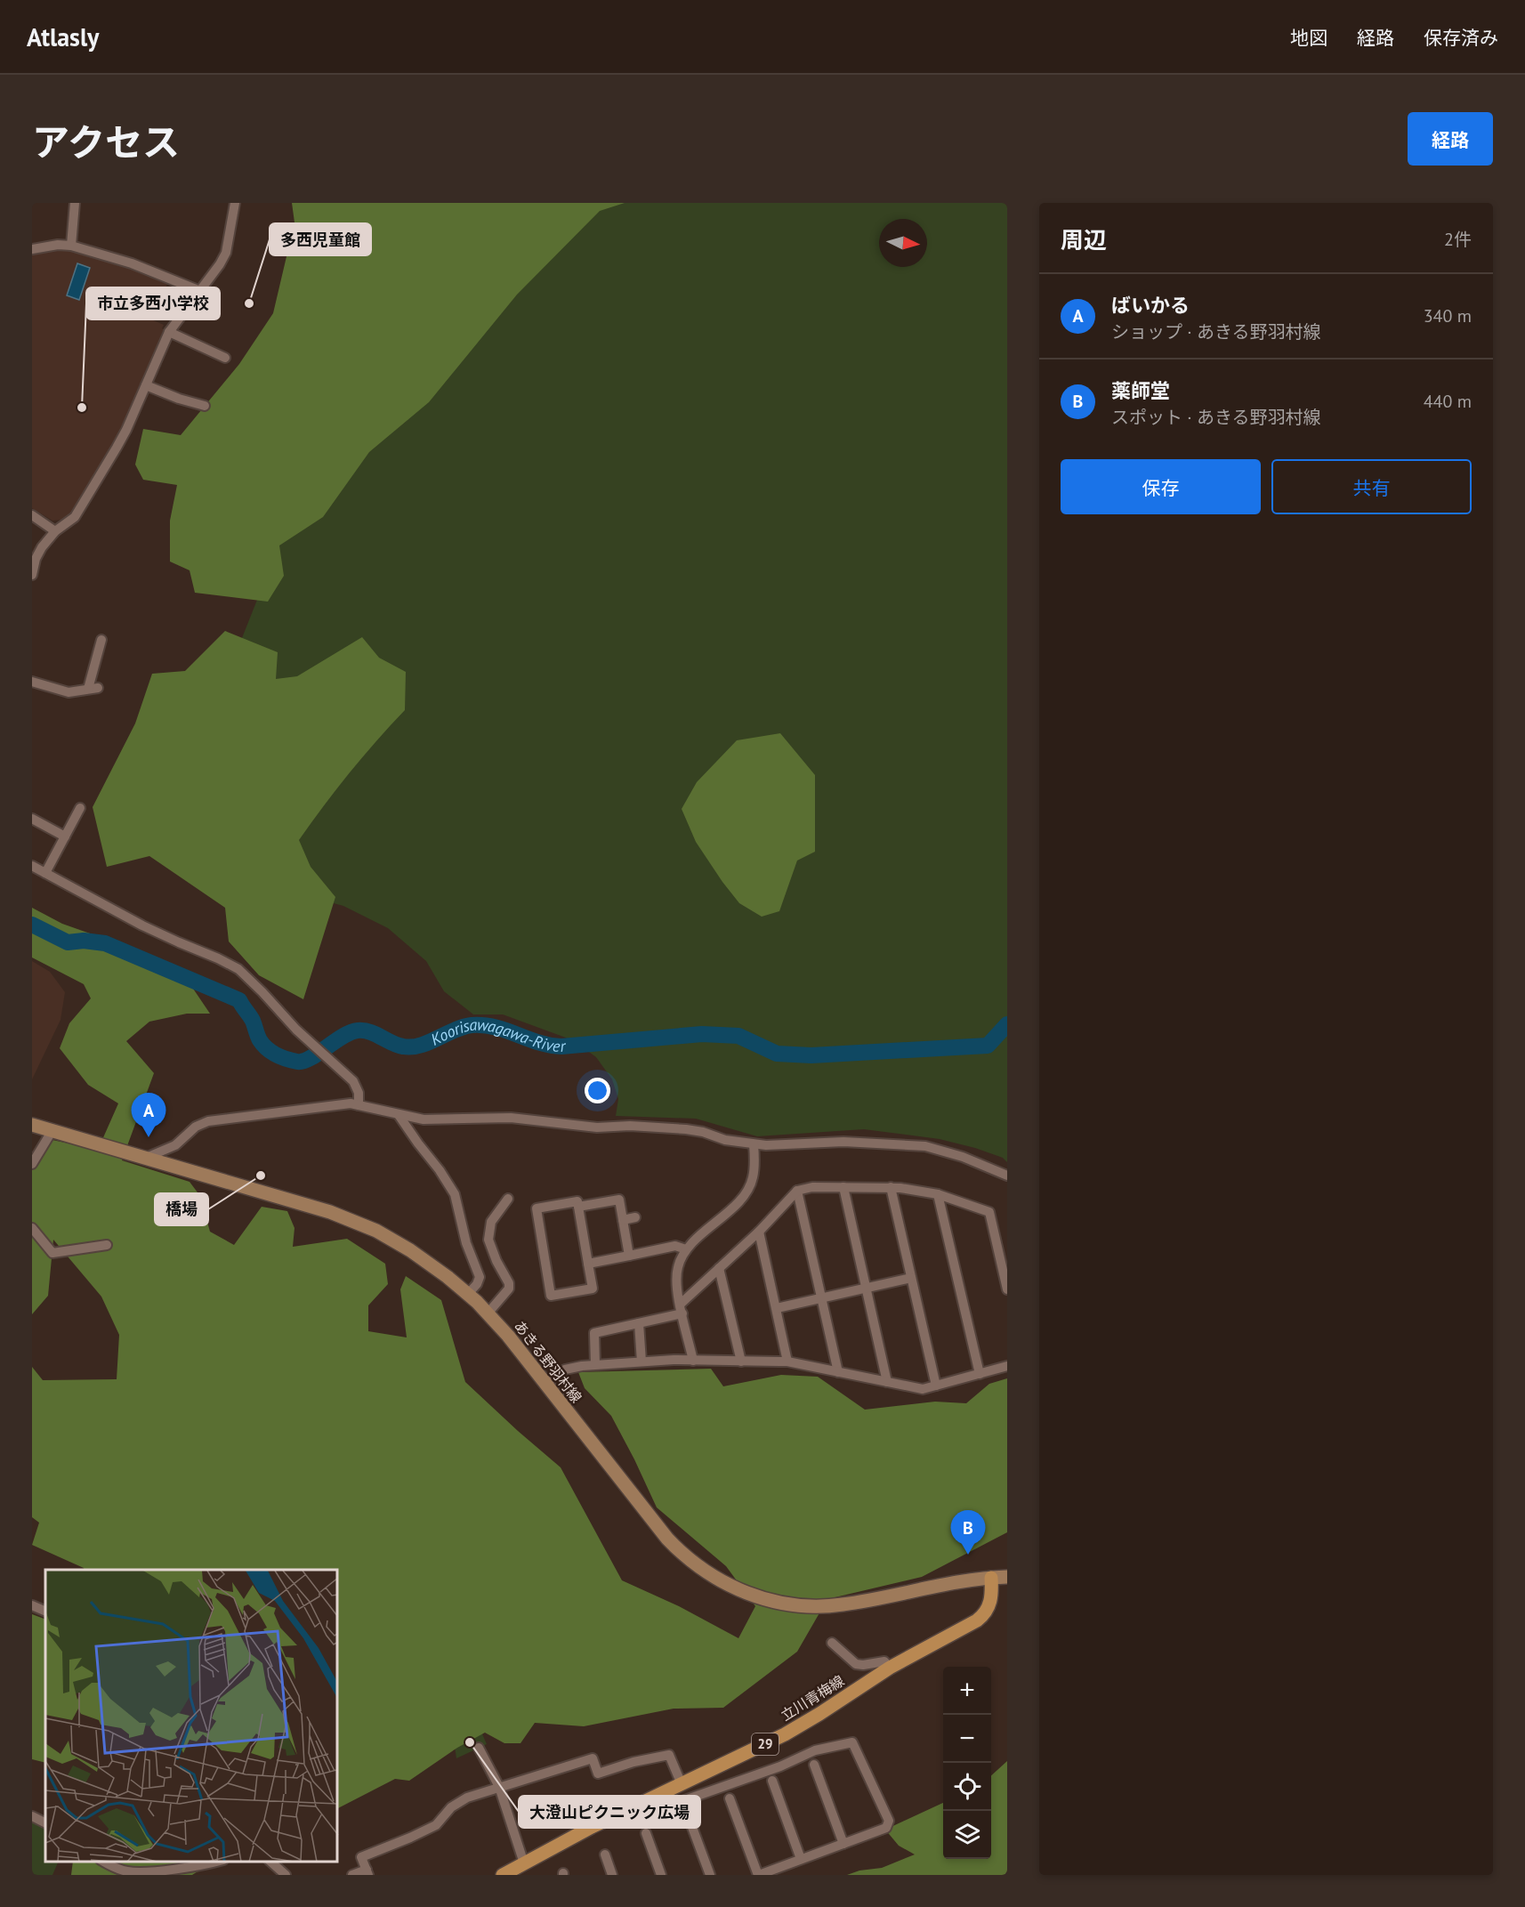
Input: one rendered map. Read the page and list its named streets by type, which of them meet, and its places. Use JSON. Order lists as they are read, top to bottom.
{
  "streets": {
    "main road": ["あきる野羽村線", "立川青梅線", "29"]
  },
  "crossings": [
    ["あきる野羽村線", "立川青梅線"]
  ],
  "water": ["Koorisawagawa-River"],
  "places": [
    "多西児童館",
    "市立多西小学校",
    "橋場",
    "大澄山ピクニック広場"
  ],
  "north": "right",
  "page": {
    "header": "Atlasly",
    "nav": ["地図", "経路", "保存済み"],
    "title": "アクセス",
    "buttons": [
      "経路",
      ["保存", "共有"]
    ],
    "heading": ["周辺", "2件"],
    "list": [
      {
        "mark": "A",
        "name": "ばいかる",
        "note": "ショップ · あきる野羽村線",
        "value": "340 m"
      },
      {
        "mark": "B",
        "name": "薬師堂",
        "note": "スポット · あきる野羽村線",
        "value": "440 m"
      }
    ],
    "pins": ["A", "B"],
    "map_buttons": ["+", "−"]
  }
}
